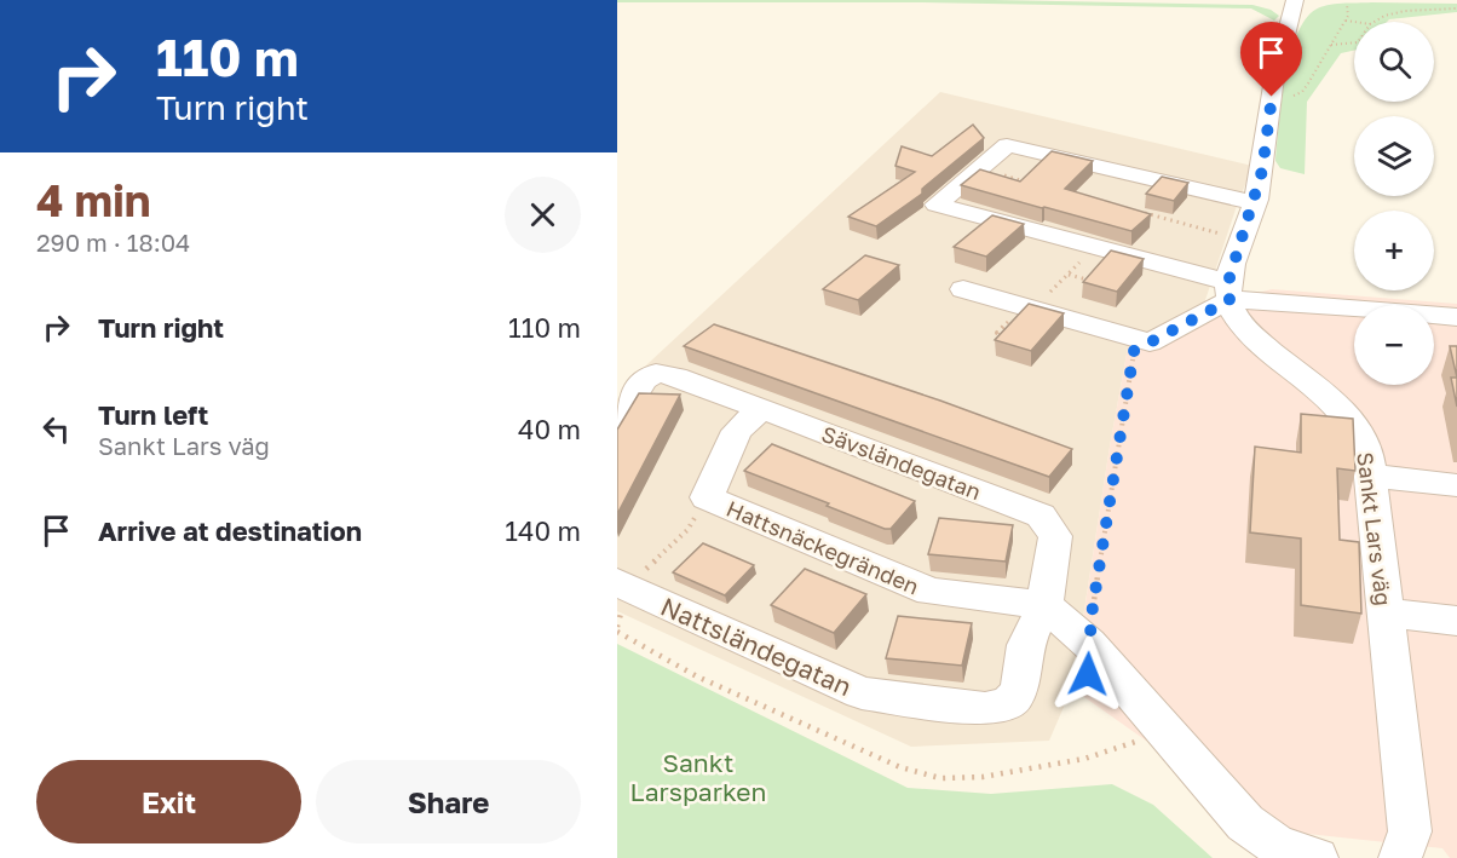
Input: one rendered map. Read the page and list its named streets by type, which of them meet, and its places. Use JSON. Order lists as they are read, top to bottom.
{
  "streets": {
    "street": [
      "Sävsländegatan",
      "Sankt Lars väg",
      "Hattsnäckegränden",
      "Nattsländegatan"
    ]
  },
  "crossings": [
    ["Sävsländegatan", "Hattsnäckegränden"],
    ["Sävsländegatan", "Nattsländegatan"],
    ["Hattsnäckegränden", "Nattsländegatan"]
  ],
  "parks": ["Sankt Larsparken"],
  "page": {
    "turn": ["110 m", "Turn right"],
    "map_buttons": ["+", "−"],
    "heading": ["4 min", "290 m · 18:04"],
    "list": [
      {
        "name": "Turn right",
        "value": "110 m"
      },
      {
        "name": "Turn left",
        "note": "Sankt Lars väg",
        "value": "40 m"
      },
      {
        "name": "Arrive at destination",
        "value": "140 m"
      }
    ],
    "buttons": ["Exit", "Share"]
  }
}
